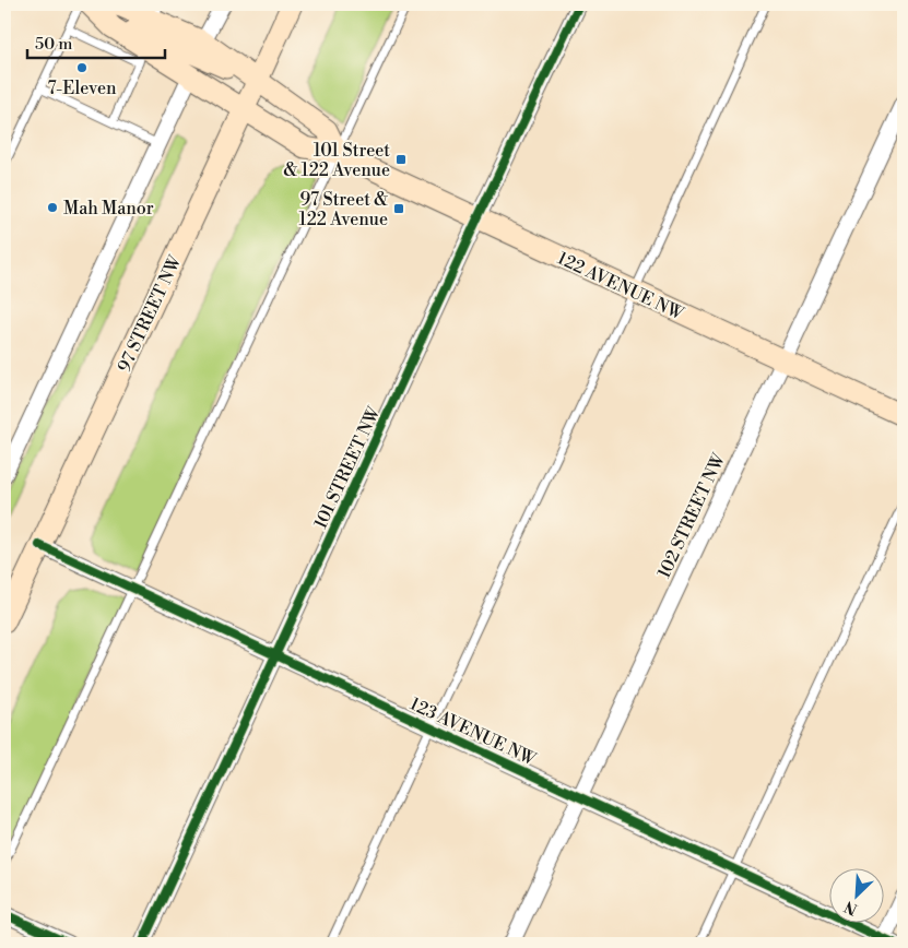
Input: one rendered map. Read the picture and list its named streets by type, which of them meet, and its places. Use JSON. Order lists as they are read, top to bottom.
{
  "streets": {
    "street": [
      "122 AVENUE NW",
      "97 STREET NW",
      "101 STREET NW",
      "102 STREET NW",
      "123 AVENUE NW"
    ]
  },
  "crossings": [
    ["122 AVENUE NW", "97 STREET NW"],
    ["122 AVENUE NW", "101 STREET NW"],
    ["122 AVENUE NW", "102 STREET NW"],
    ["97 STREET NW", "123 AVENUE NW"],
    ["101 STREET NW", "123 AVENUE NW"],
    ["102 STREET NW", "123 AVENUE NW"]
  ],
  "places": {
    "other": ["7-Eleven", "Mah Manor"],
    "transit": ["101 Street & 122 Avenue", "97 Street & 122 Avenue"]
  },
  "scale_bar": "50 m",
  "north": "bottom left"
}
